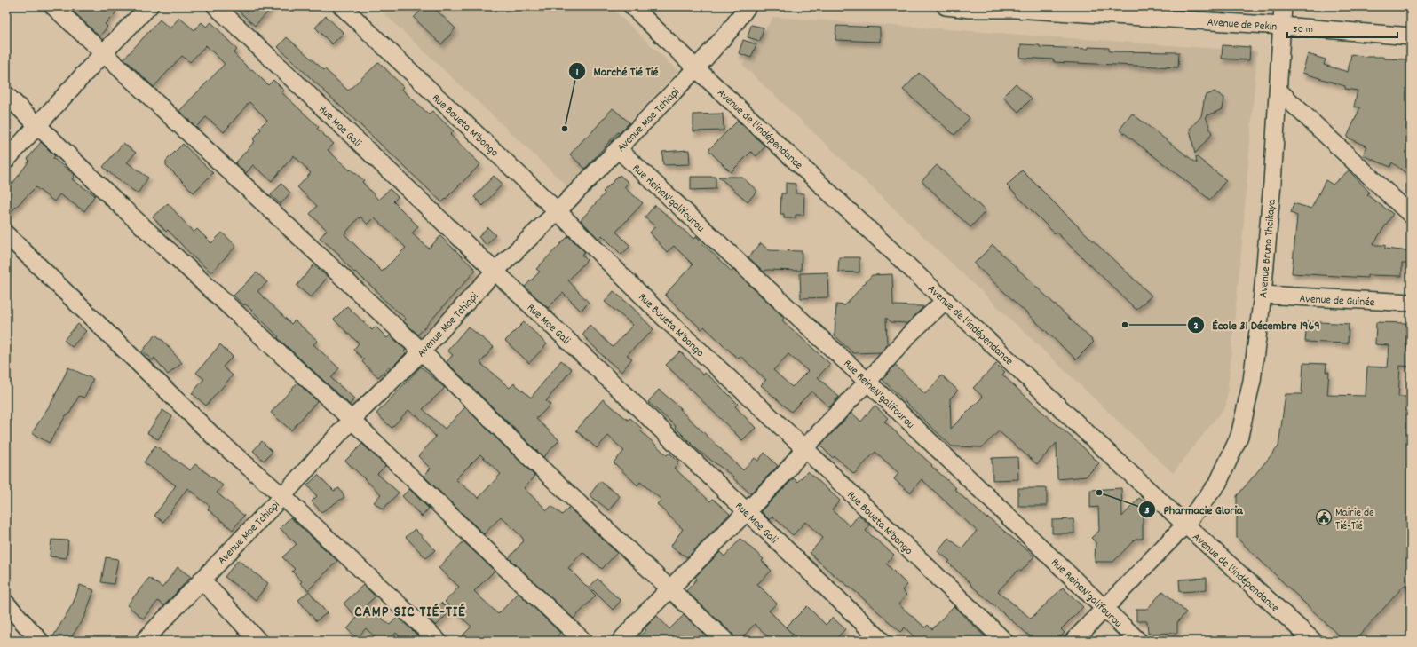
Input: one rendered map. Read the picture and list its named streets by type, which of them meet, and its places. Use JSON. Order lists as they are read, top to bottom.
{
  "streets": {
    "street": [
      "Avenue de Pekin",
      "Avenue Moe Tchiapi",
      "Rue Boueta M'bongo",
      "Rue Moe Gali",
      "Avenue de l'indépendance",
      "Rue ReineN'galifourou",
      "Avenue Bruno Thcikaya",
      "Avenue de Guinée"
    ]
  },
  "crossings": [
    ["Avenue de Pekin", "Avenue Bruno Thcikaya"],
    ["Avenue Moe Tchiapi", "Rue Boueta M'bongo"],
    ["Avenue Moe Tchiapi", "Rue Moe Gali"],
    ["Avenue Moe Tchiapi", "Avenue de l'indépendance"],
    ["Avenue Moe Tchiapi", "Rue ReineN'galifourou"],
    ["Avenue de l'indépendance", "Avenue Bruno Thcikaya"],
    ["Rue ReineN'galifourou", "Avenue Bruno Thcikaya"],
    ["Avenue Bruno Thcikaya", "Avenue de Guinée"]
  ],
  "districts": ["CAMP SIC TIÉ-TIÉ"],
  "places": {
    "other": ["Marché Tié Tié", "École 31 Décembre 1969", "Pharmacie Gloria"],
    "public building": ["Mairie de Tié-Tié"]
  },
  "scale_bar": "50 m"
}
